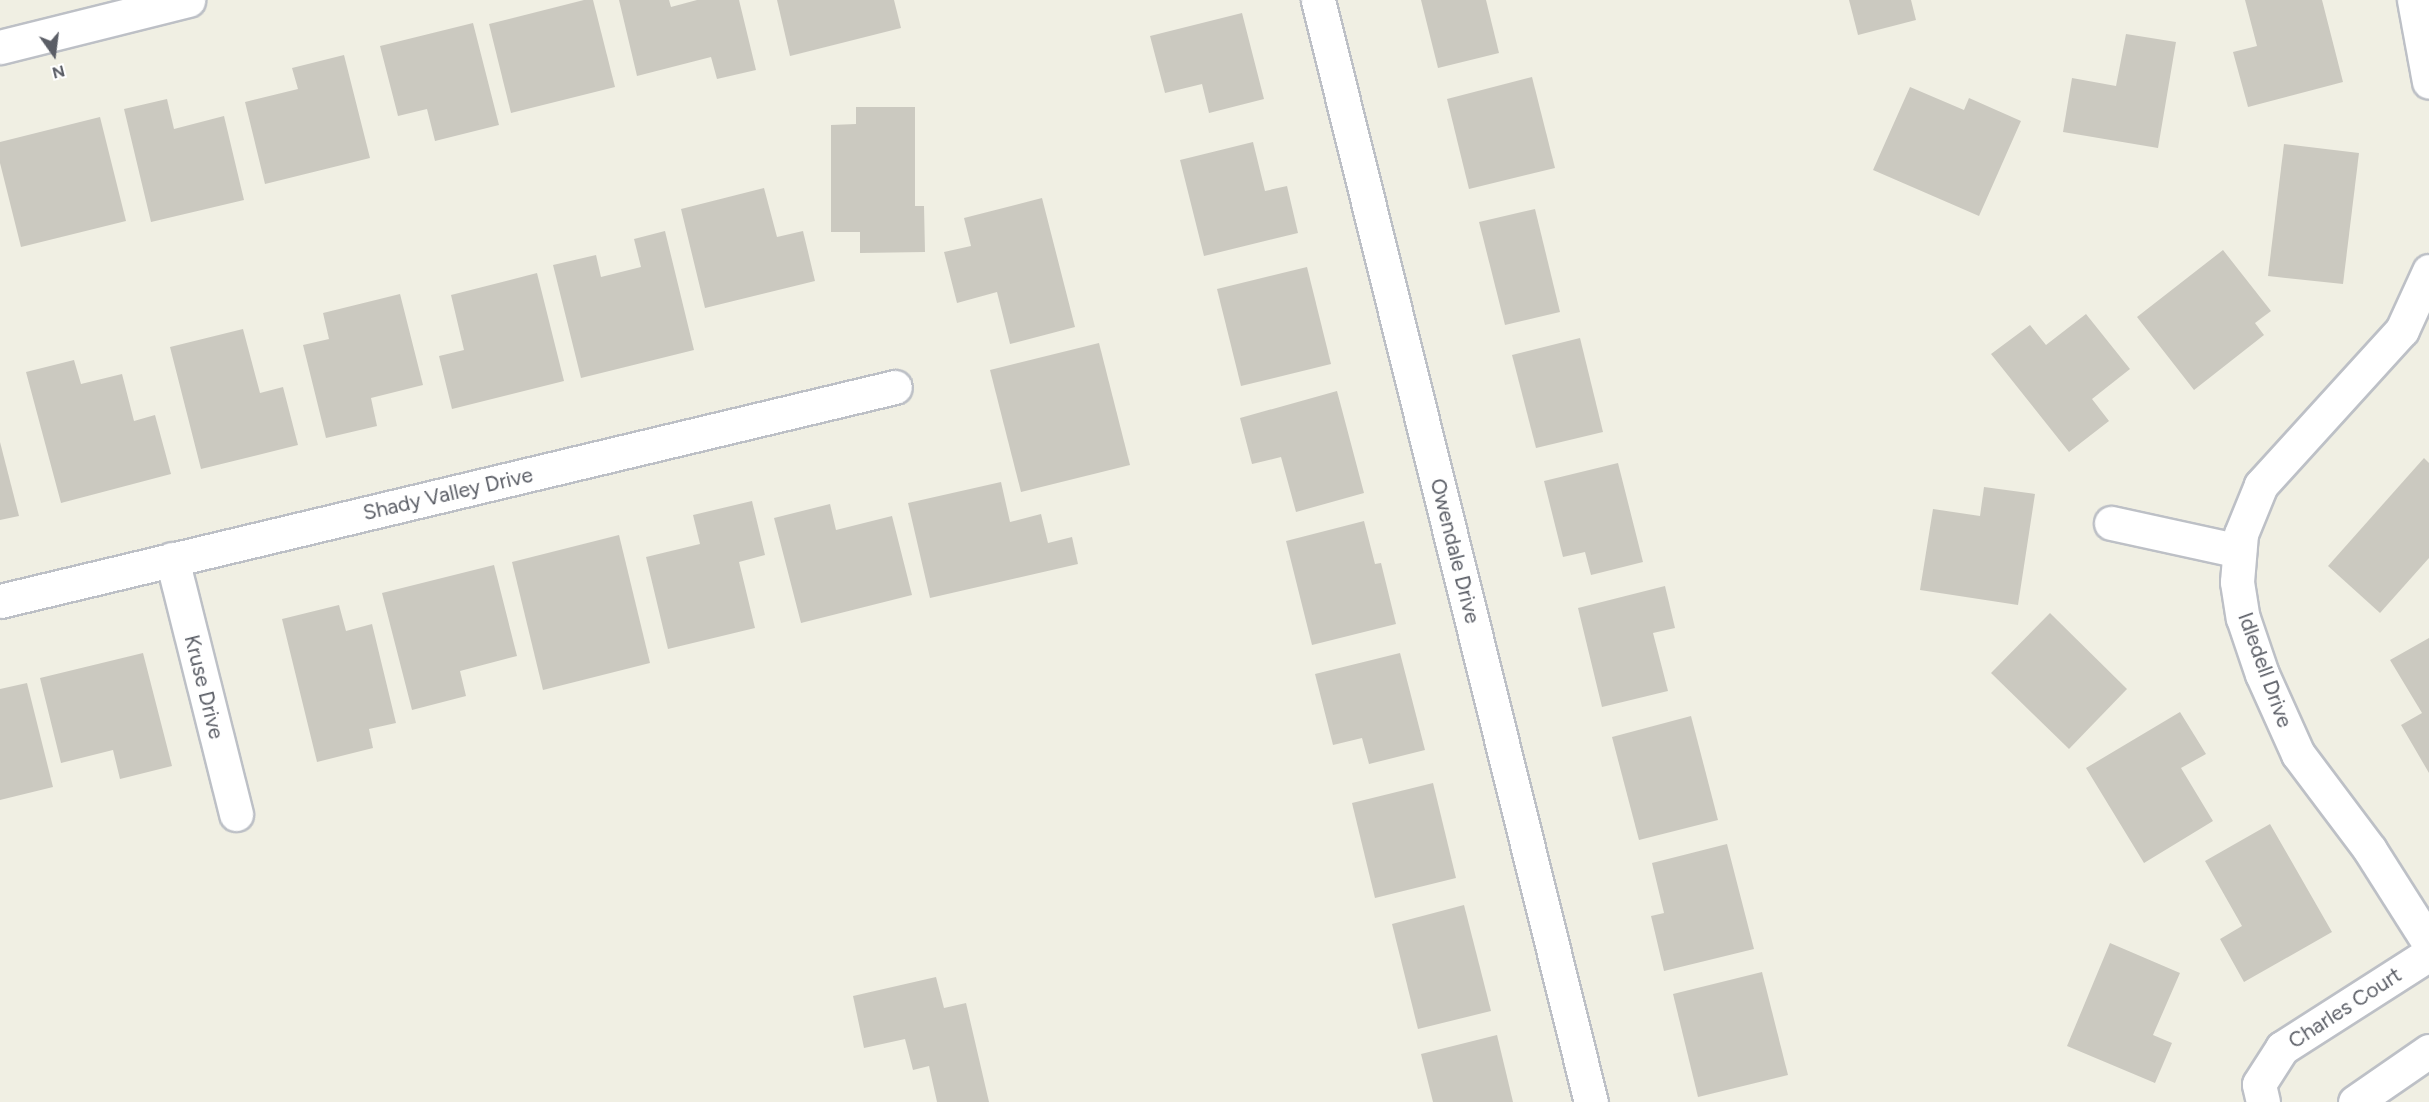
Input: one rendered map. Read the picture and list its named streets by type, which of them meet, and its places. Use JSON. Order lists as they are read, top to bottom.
{
  "streets": {
    "street": [
      "Shady Valley Drive",
      "Owendale Drive",
      "Idledell Drive",
      "Kruse Drive",
      "Charles Court"
    ]
  },
  "crossings": [
    ["Shady Valley Drive", "Kruse Drive"]
  ],
  "north": "bottom"
}
